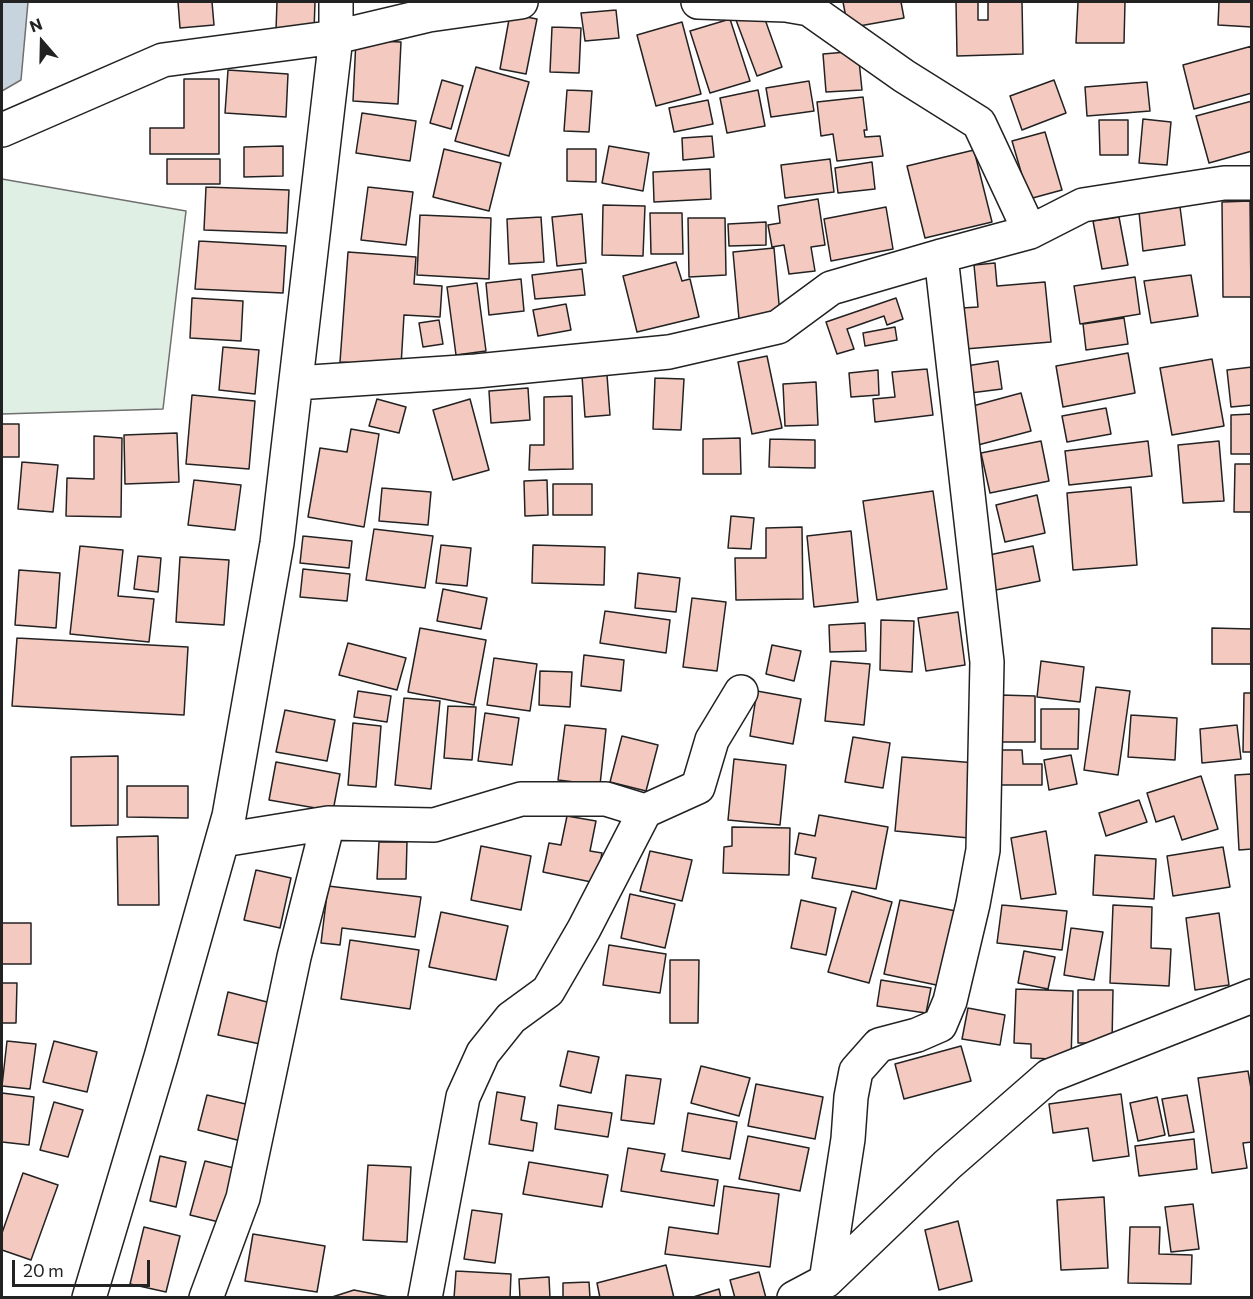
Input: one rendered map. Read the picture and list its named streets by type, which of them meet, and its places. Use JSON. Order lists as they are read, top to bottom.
{
  "scale_bar": "20 m",
  "north": "top"
}
